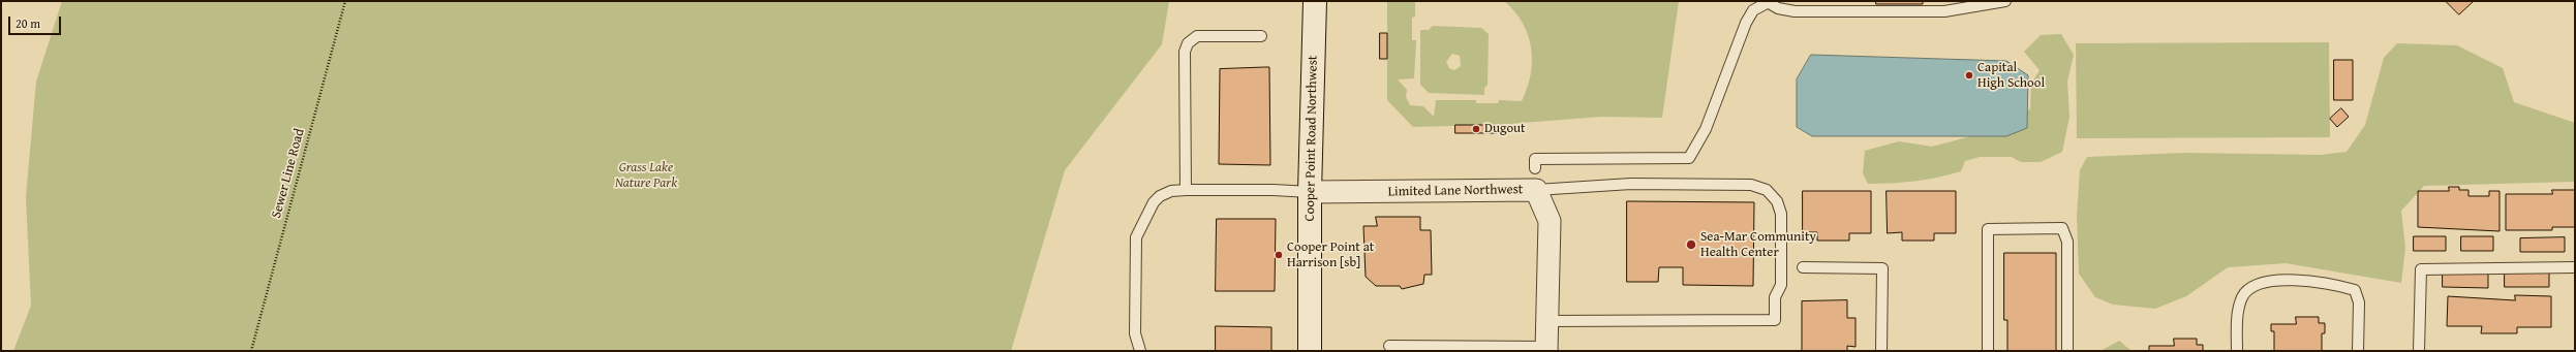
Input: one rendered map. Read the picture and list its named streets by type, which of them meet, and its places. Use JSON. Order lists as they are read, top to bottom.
{
  "streets": {
    "main road": ["Cooper Point Road Northwest"],
    "street": ["Limited Lane Northwest"],
    "path": ["Sewer Line Road"]
  },
  "crossings": [
    ["Cooper Point Road Northwest", "Limited Lane Northwest"]
  ],
  "parks": ["Grass Lake Nature Park"],
  "places": [
    "Capital High School",
    "Dugout",
    "Sea-Mar Community Health Center",
    "Cooper Point at Harrison [sb]"
  ],
  "scale_bar": "20 m"
}
